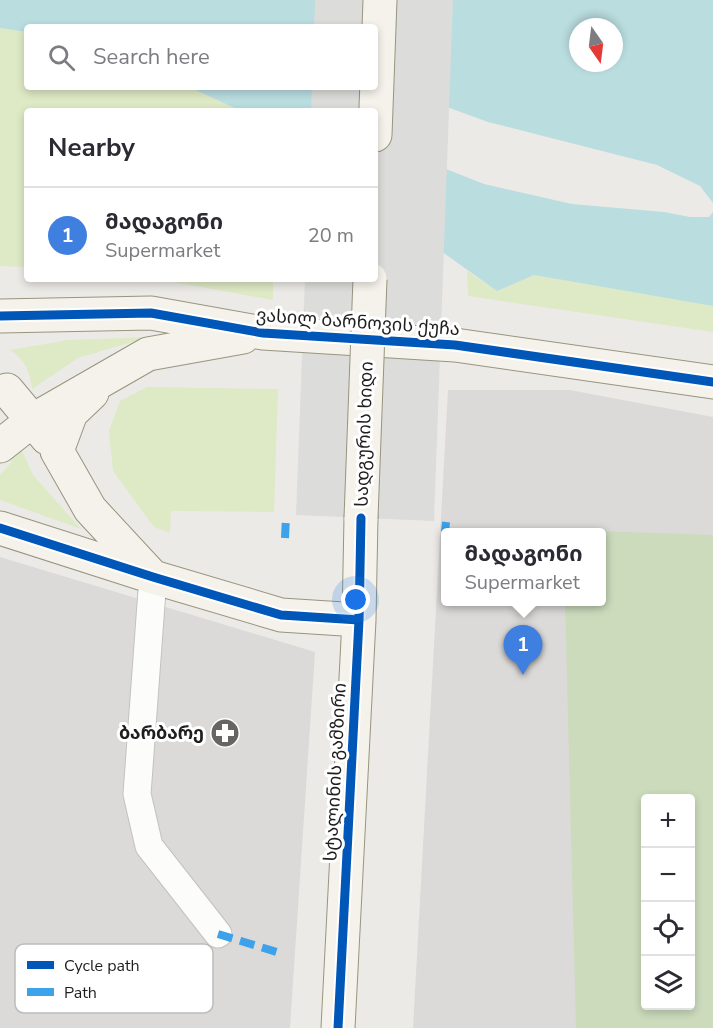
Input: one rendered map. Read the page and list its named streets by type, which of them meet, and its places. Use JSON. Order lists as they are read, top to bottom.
{
  "streets": {
    "street": ["ვასილ ბარნოვის ქუჩა", "სადგურის ხიდი", "სტალინის გამზირი"]
  },
  "crossings": [
    ["სადგურის ხიდი", "სტალინის გამზირი"]
  ],
  "places": {
    "pharmacy": ["ბარბარე"]
  },
  "legend": ["Cycle path", "Path"],
  "north": "bottom",
  "page": {
    "search": "Search here",
    "heading": "Nearby",
    "list": [
      {
        "mark": "1",
        "name": "მადაგონი",
        "note": "Supermarket",
        "value": "20 m"
      }
    ],
    "popup": ["მადაგონი", "Supermarket"],
    "pins": "1",
    "map_buttons": ["+", "−"]
  }
}
